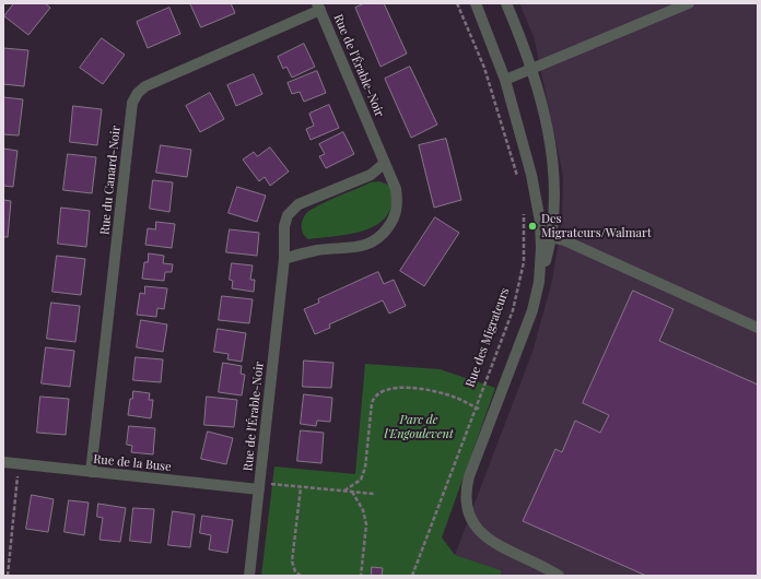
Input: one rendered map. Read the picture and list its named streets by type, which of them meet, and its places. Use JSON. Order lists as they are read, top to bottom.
{
  "streets": {
    "street": ["Rue de l'Érable-Noir", "Rue du Canard-Noir", "Rue de la Buse"],
    "path": ["Rue des Migrateurs"]
  },
  "crossings": [
    ["Rue de l'Érable-Noir", "Rue du Canard-Noir"],
    ["Rue de l'Érable-Noir", "Rue de la Buse"],
    ["Rue du Canard-Noir", "Rue de la Buse"]
  ],
  "parks": ["Parc de l'Engoulevent"],
  "places": ["Des Migrateurs/Walmart"]
}
